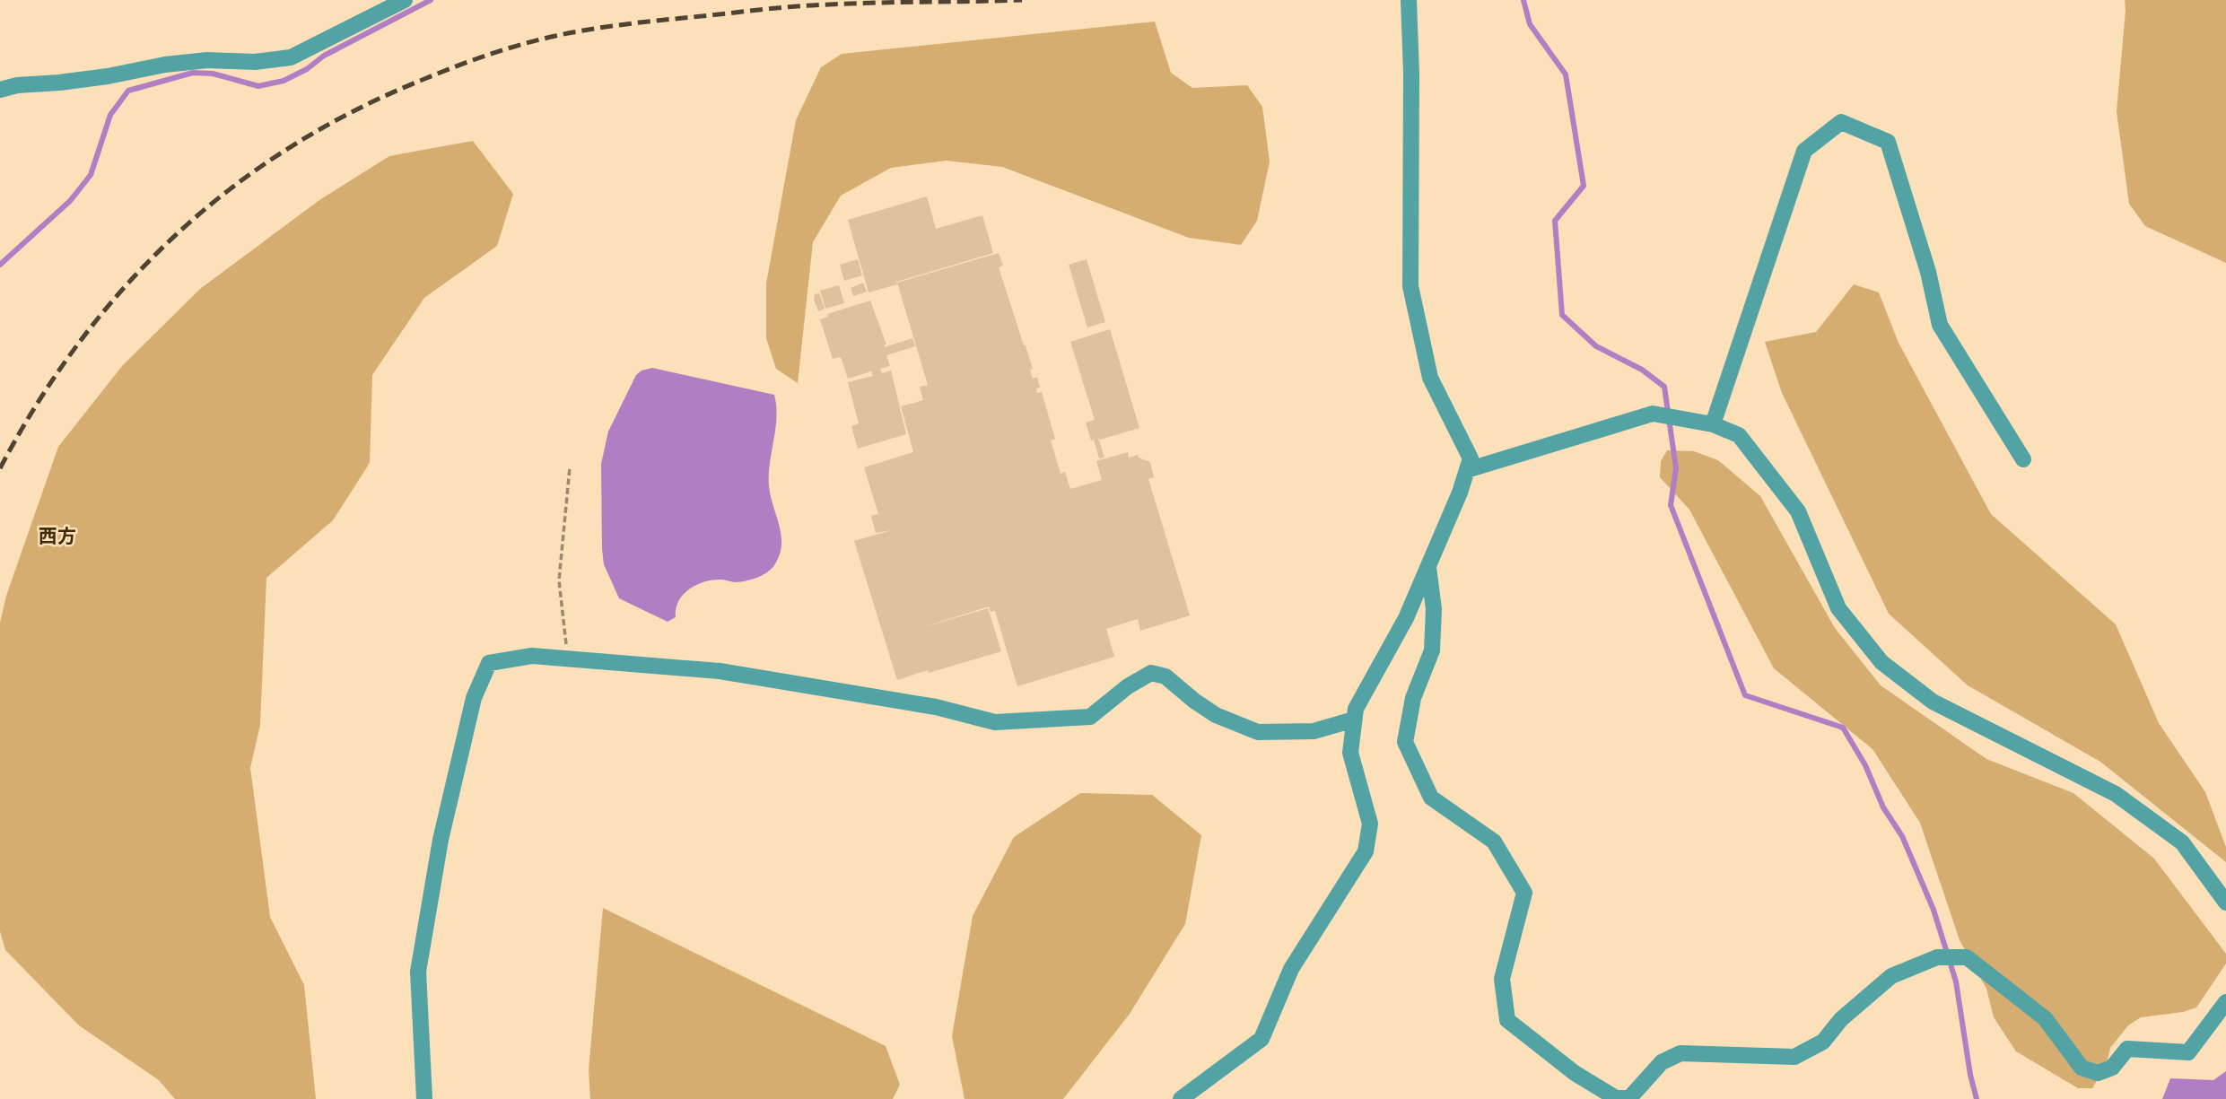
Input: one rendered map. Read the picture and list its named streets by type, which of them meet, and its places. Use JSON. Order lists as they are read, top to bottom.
{
  "districts": ["西方"]
}
